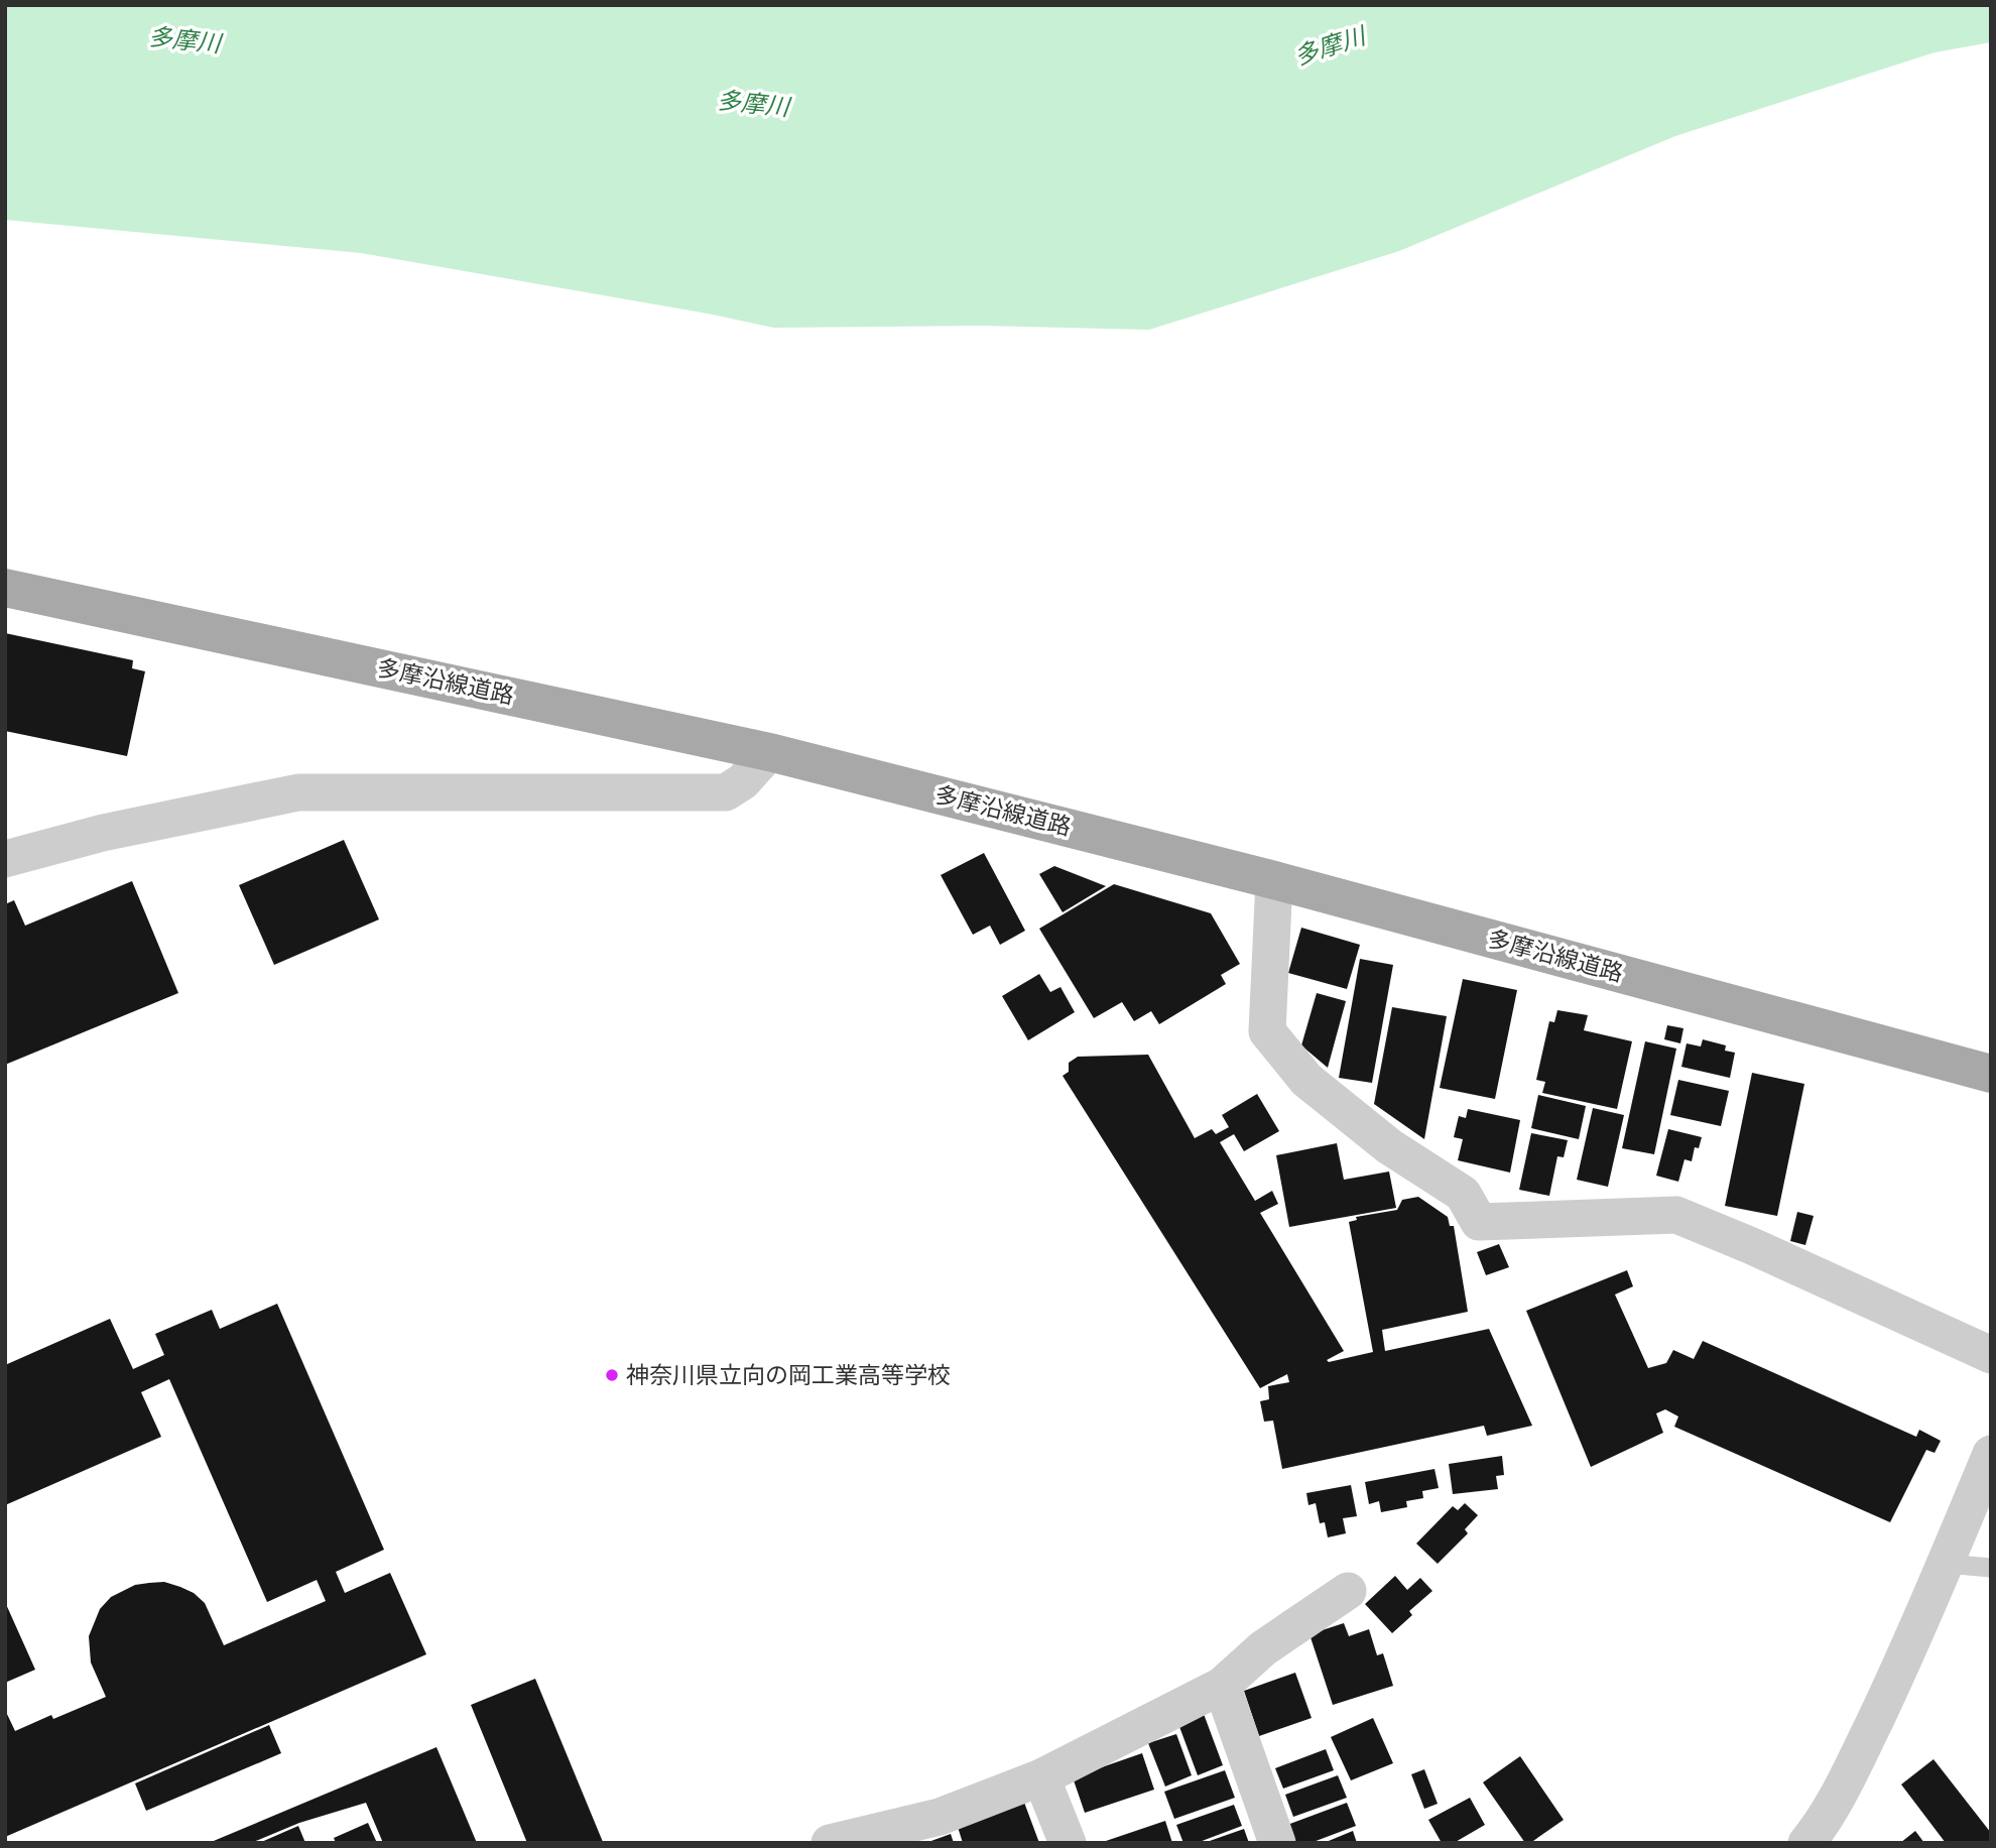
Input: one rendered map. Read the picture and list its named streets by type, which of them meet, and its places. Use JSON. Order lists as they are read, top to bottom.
{
  "streets": {
    "main road": ["多摩沿線道路"]
  },
  "water": ["多摩川"],
  "places": ["神奈川県立向の岡工業高等学校"]
}
